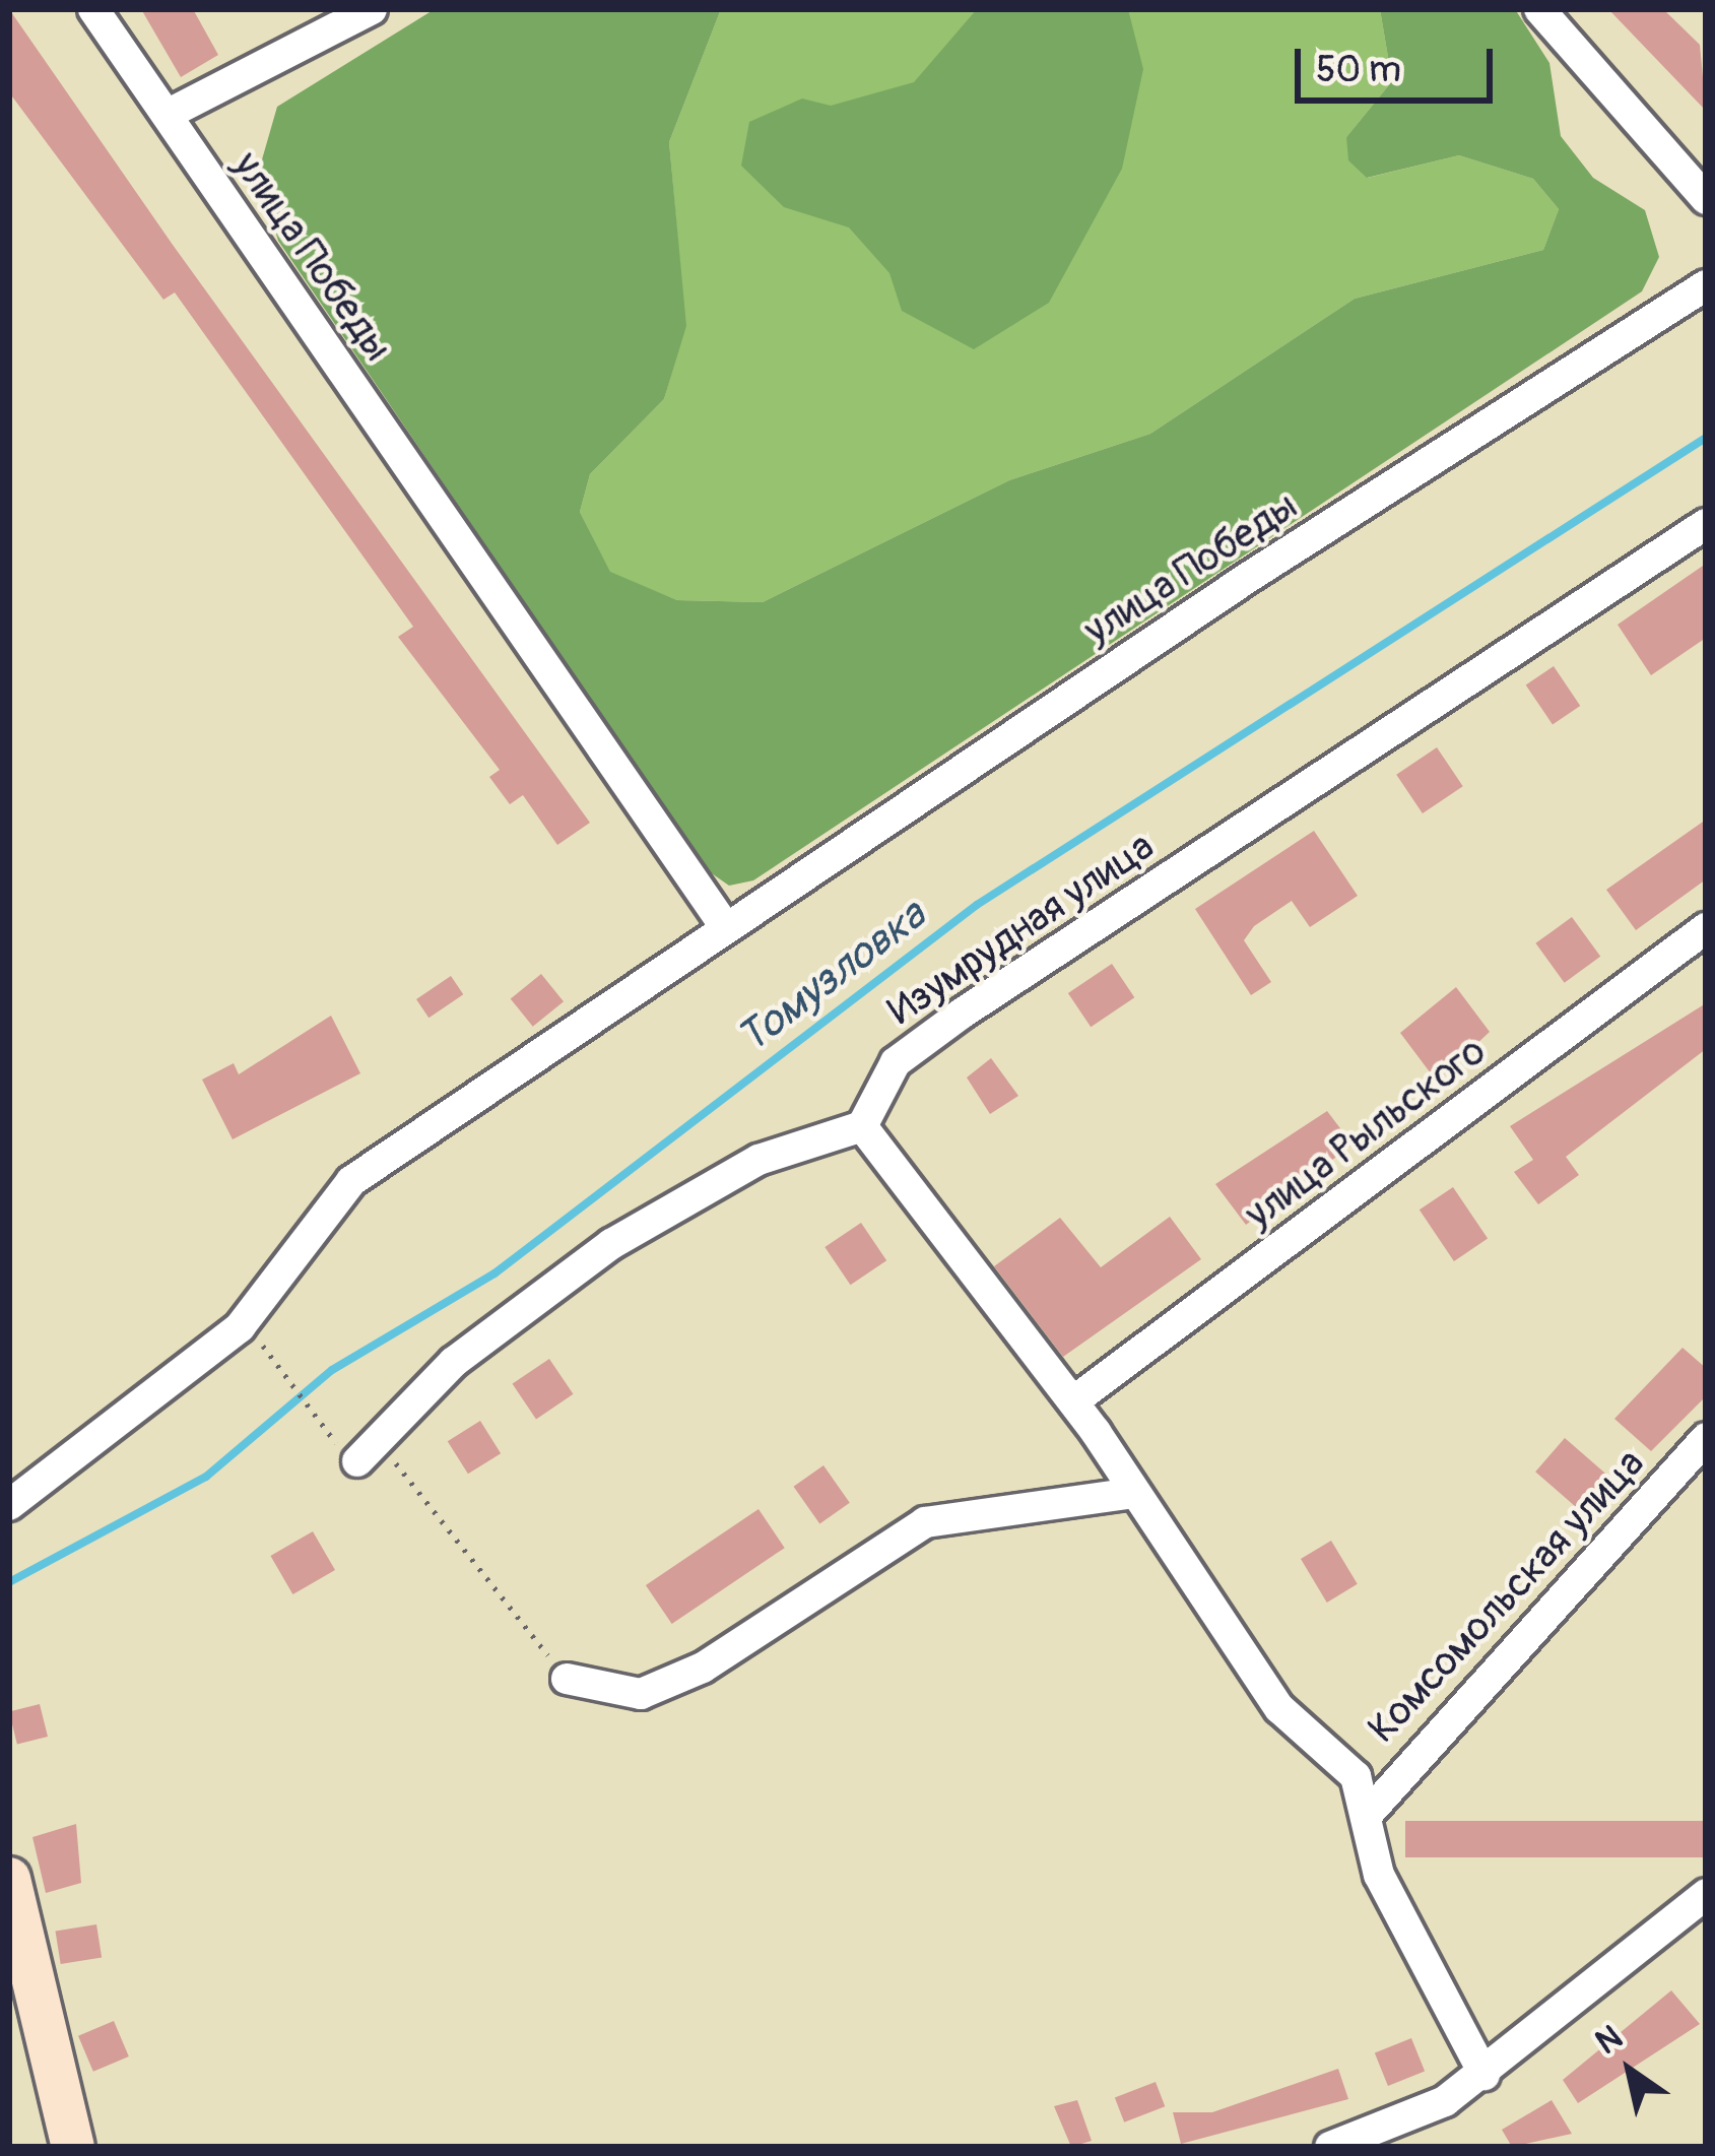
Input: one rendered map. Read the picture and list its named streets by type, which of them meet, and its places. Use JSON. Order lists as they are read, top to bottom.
{
  "streets": {
    "street": [
      "улица Победы",
      "Изумрудная улица",
      "улица Рыльского",
      "Комсомольская улица"
    ]
  },
  "water": ["Томузловка"],
  "scale_bar": "50 m",
  "north": "top left"
}
